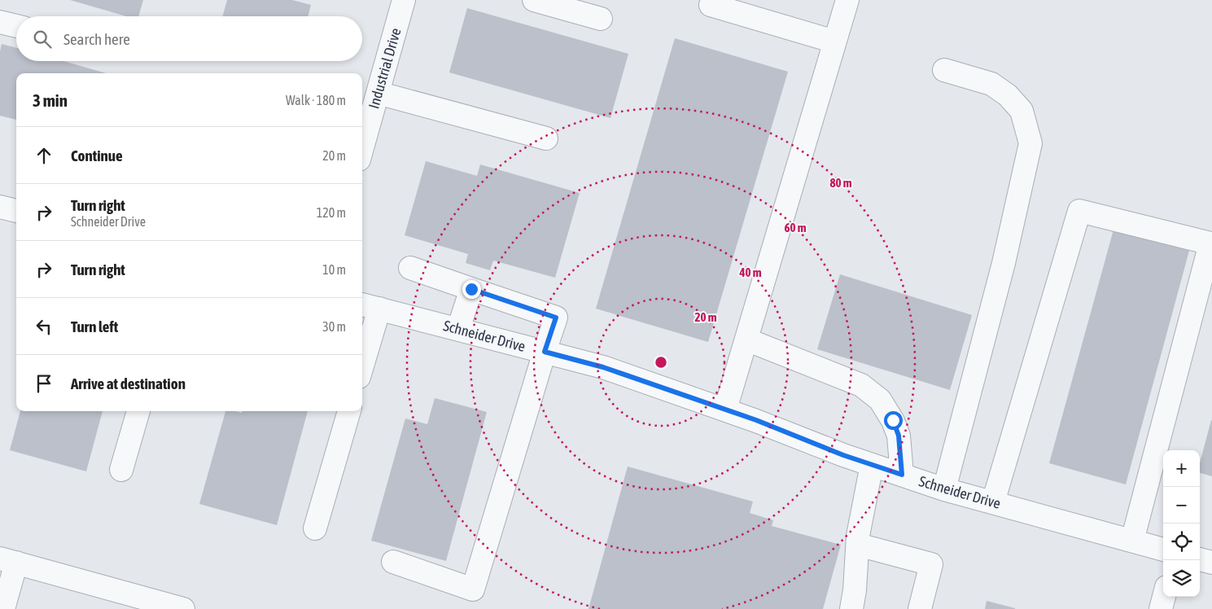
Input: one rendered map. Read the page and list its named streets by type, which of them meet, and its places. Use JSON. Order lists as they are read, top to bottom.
{
  "streets": {
    "lane": ["Industrial Drive", "Schneider Drive"]
  },
  "page": {
    "search": "Search here",
    "heading": ["3 min", "Walk · 180 m"],
    "list": [
      ["Continue", "20 m"],
      ["Turn right", "Schneider Drive", "120 m"],
      ["Turn right", "10 m"],
      ["Turn left", "30 m"],
      "Arrive at destination"
    ],
    "map_buttons": ["+", "−"]
  },
  "rings": [
    "80 m",
    "60 m",
    "40 m",
    "20 m"
  ]
}
